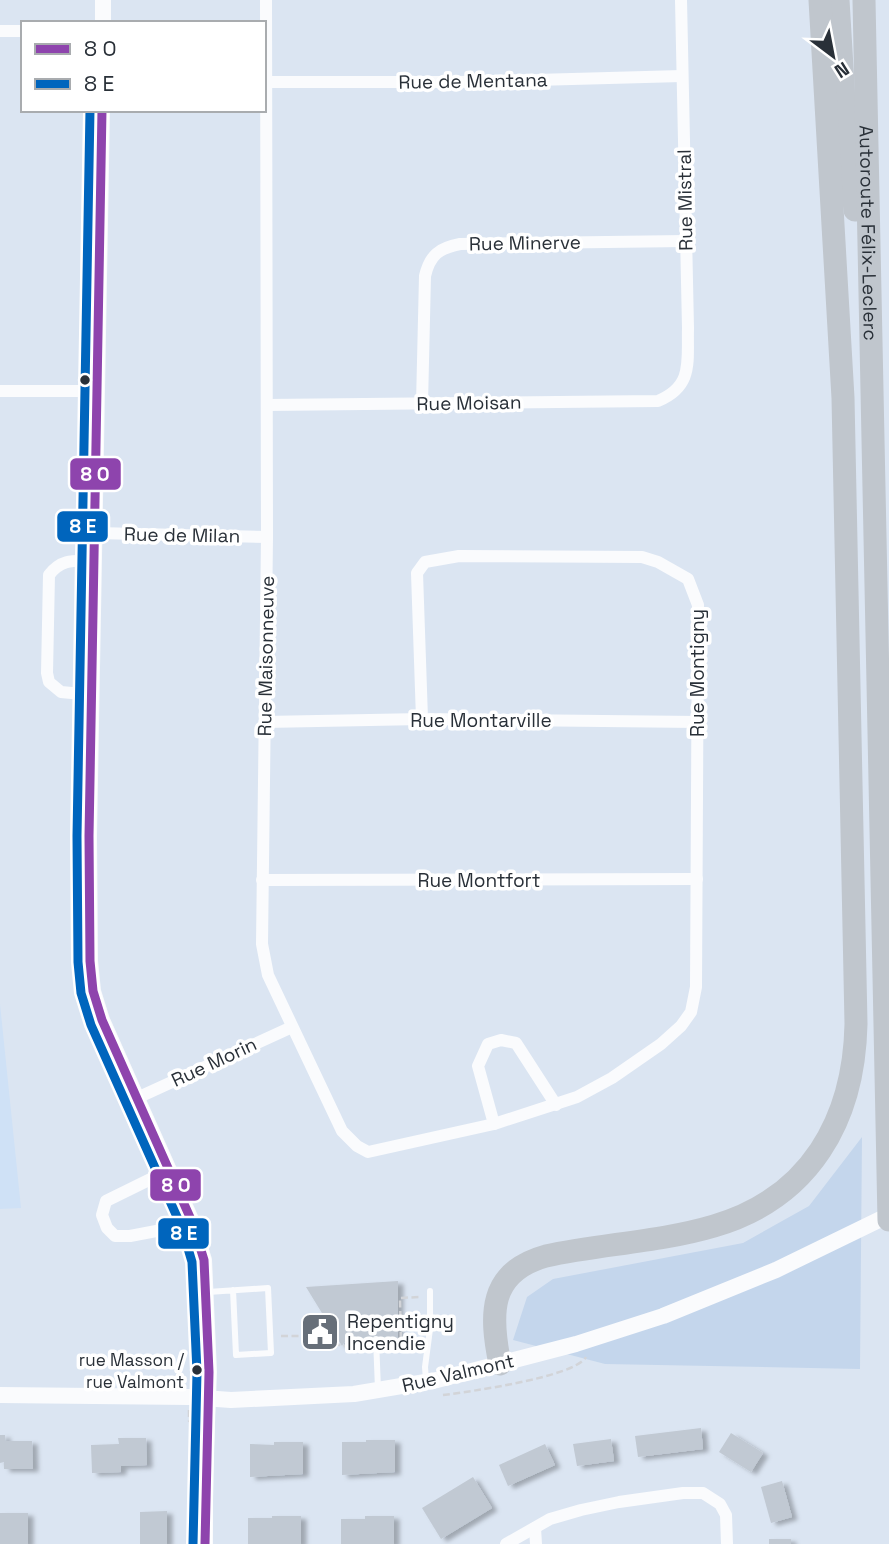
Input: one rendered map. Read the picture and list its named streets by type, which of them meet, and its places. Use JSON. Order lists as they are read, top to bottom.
{
  "streets": {
    "highway": ["Autoroute Félix-Leclerc"],
    "street": [
      "Rue de Mentana",
      "Rue Mistral",
      "Rue Minerve",
      "Rue Moisan",
      "Rue de Milan",
      "Rue Maisonneuve",
      "Rue Montigny",
      "Rue Montarville",
      "Rue Montfort",
      "Rue Morin",
      "Rue Valmont"
    ]
  },
  "crossings": [
    ["Rue de Mentana", "Rue Mistral"],
    ["Rue Mistral", "Rue Minerve"],
    ["Rue Mistral", "Rue Moisan"],
    ["Autoroute Félix-Leclerc", "Rue Valmont"],
    ["Rue Minerve", "Rue Moisan"],
    ["Rue Moisan", "Rue Maisonneuve"],
    ["Rue de Milan", "Rue Maisonneuve"],
    ["Rue Maisonneuve", "Rue Montigny"],
    ["Rue Maisonneuve", "Rue Montarville"],
    ["Rue Maisonneuve", "Rue Montfort"],
    ["Rue Maisonneuve", "Rue Morin"],
    ["Rue Montigny", "Rue Montarville"],
    ["Rue Montigny", "Rue Montfort"]
  ],
  "places": {
    "public building": ["Repentigny Incendie"],
    "other": ["rue Masson / rue Valmont"]
  },
  "legend": ["8 O", "8 E"],
  "north": "bottom right"
}
